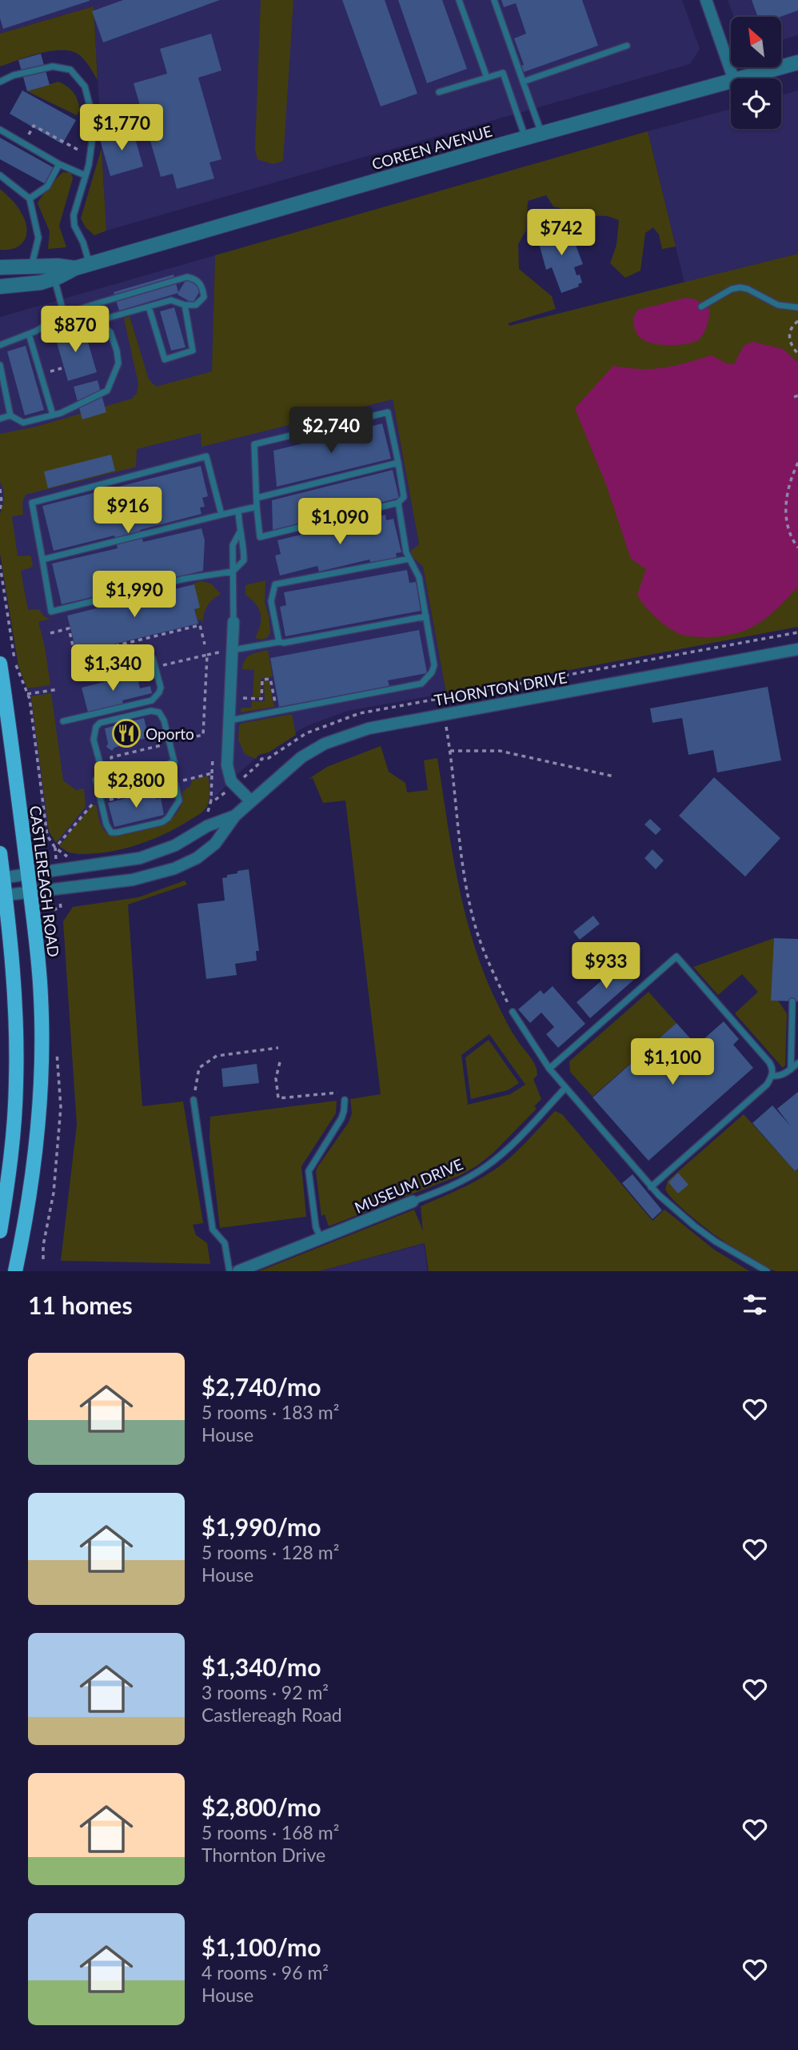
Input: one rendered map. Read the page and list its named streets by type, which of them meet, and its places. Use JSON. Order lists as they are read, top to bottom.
{
  "streets": {
    "main road": ["CASTLEREAGH ROAD"],
    "street": ["COREEN AVENUE", "THORNTON DRIVE", "MUSEUM DRIVE"]
  },
  "crossings": [
    ["THORNTON DRIVE", "CASTLEREAGH ROAD"]
  ],
  "places": {
    "restaurant": ["Oporto"]
  },
  "north": "top left",
  "page": {
    "price": [
      "$1,770",
      "$742",
      "$870",
      "$2,740",
      "$916",
      "$1,090",
      "$1,990",
      "$1,340",
      "$2,800",
      "$933",
      "$1,100"
    ],
    "heading": "11 homes",
    "list": [
      {
        "name": "$2,740/mo",
        "note": "5 rooms · 183 m² · House"
      },
      {
        "name": "$1,990/mo",
        "note": "5 rooms · 128 m² · House"
      },
      {
        "name": "$1,340/mo",
        "note": "3 rooms · 92 m² · Castlereagh Road"
      },
      {
        "name": "$2,800/mo",
        "note": "5 rooms · 168 m² · Thornton Drive"
      },
      {
        "name": "$1,100/mo",
        "note": "4 rooms · 96 m² · House"
      }
    ]
  }
}
